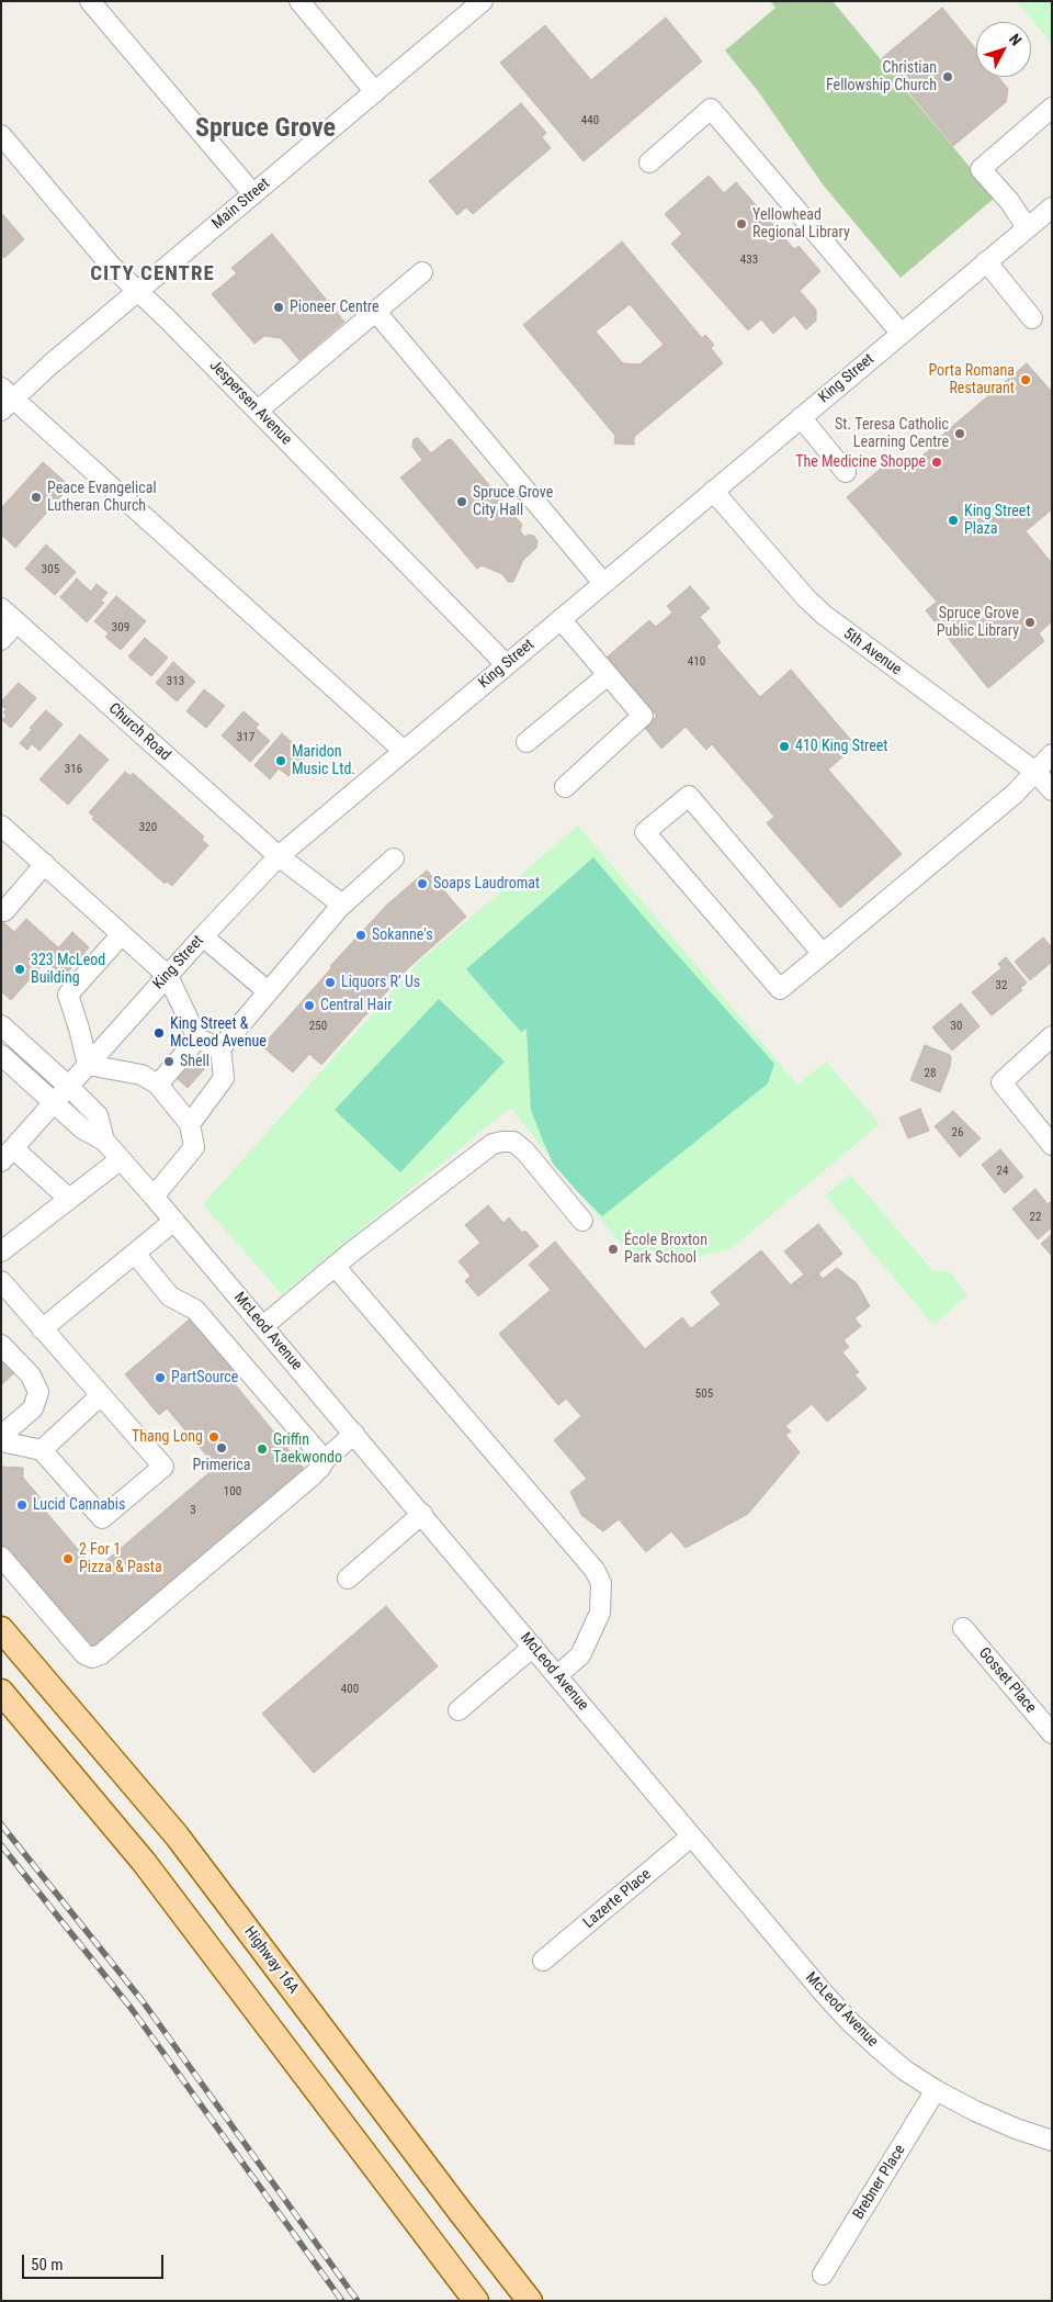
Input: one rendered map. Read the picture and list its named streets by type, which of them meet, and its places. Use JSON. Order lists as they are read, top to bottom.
{
  "streets": {
    "main road": ["Highway 16A"],
    "street": [
      "Main Street",
      "King Street",
      "Jespersen Avenue",
      "5th Avenue",
      "Church Road",
      "McLeod Avenue",
      "Gosset Place",
      "Lazerte Place",
      "Brebner Place"
    ]
  },
  "crossings": [
    ["Main Street", "Jespersen Avenue"],
    ["King Street", "Jespersen Avenue"],
    ["King Street", "5th Avenue"],
    ["King Street", "Church Road"],
    ["King Street", "McLeod Avenue"],
    ["McLeod Avenue", "Lazerte Place"],
    ["McLeod Avenue", "Brebner Place"]
  ],
  "districts": ["Spruce Grove", "CITY CENTRE"],
  "places": [
    "Christian Fellowship Church",
    "Yellowhead Regional Library",
    "Pioneer Centre",
    "Porta Romana Restaurant",
    "St. Teresa Catholic Learning Centre",
    "The Medicine Shoppe",
    "Peace Evangelical Lutheran Church",
    "Spruce Grove City Hall",
    "King Street Plaza",
    "Spruce Grove Public Library",
    "410 King Street",
    "Maridon Music Ltd.",
    "Soaps Laudromat",
    "Sokanne's",
    "323 McLeod Building",
    "Liquors R’ Us",
    "Central Hair",
    "King Street & McLeod Avenue",
    "Shell",
    "École Broxton Park School",
    "PartSource",
    "Thang Long",
    "Primerica",
    "Griffin Taekwondo",
    "Lucid Cannabis",
    "2 For 1 Pizza & Pasta"
  ],
  "house_numbers": [
    "440",
    "433",
    "305",
    "309",
    "410",
    "313",
    "317",
    "316",
    "320",
    "32",
    "250",
    "30",
    "28",
    "26",
    "24",
    "22",
    "505",
    "100",
    "3",
    "400"
  ],
  "scale_bar": "50 m",
  "north": "top right"
}
